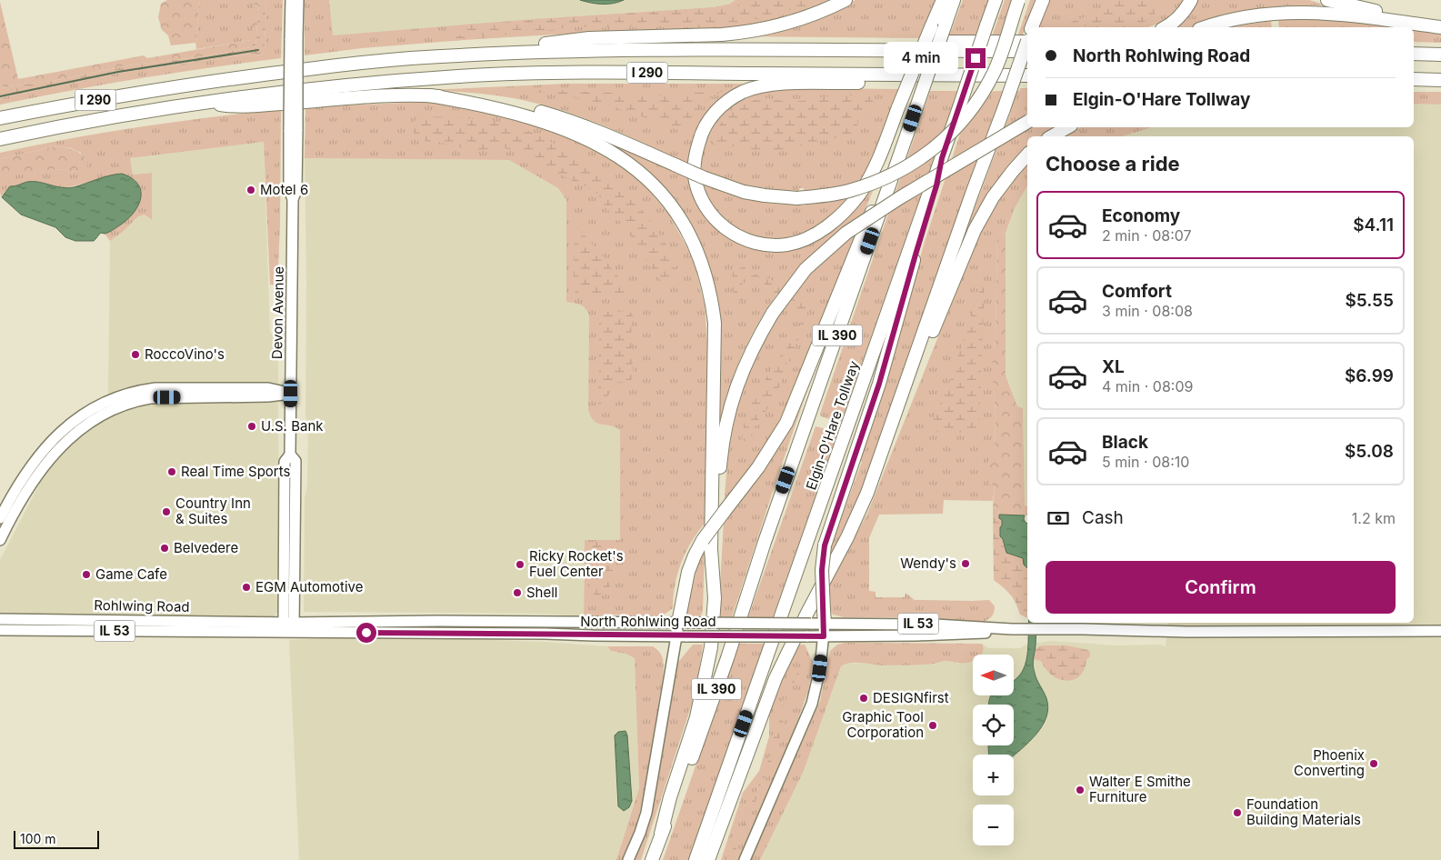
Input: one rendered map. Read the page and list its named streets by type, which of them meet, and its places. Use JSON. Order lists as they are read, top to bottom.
{
  "streets": {
    "highway": ["I 290", "IL 390", "Elgin-O'Hare Tollway"],
    "main road": [
      "Devon Avenue",
      "Rohlwing Road",
      "North Rohlwing Road",
      "IL 53"
    ]
  },
  "crossings": [
    ["Devon Avenue", "Rohlwing Road"],
    ["Devon Avenue", "North Rohlwing Road"],
    ["Devon Avenue", "IL 53"],
    ["Rohlwing Road", "North Rohlwing Road"],
    ["Rohlwing Road", "IL 53"],
    ["North Rohlwing Road", "IL 53"]
  ],
  "places": [
    "Motel 6",
    "RoccoVino's",
    "U.S. Bank",
    "Real Time Sports",
    "Country Inn & Suites",
    "Belvedere",
    "Wendy's",
    "Ricky Rocket's Fuel Center",
    "Game Cafe",
    "EGM Automotive",
    "Shell",
    "DESIGNfirst",
    "Graphic Tool Corporation",
    "Phoenix Converting",
    "Walter E Smithe Furniture",
    "Foundation Building Materials"
  ],
  "scale_bar": "100 m",
  "north": "left",
  "page": {
    "banner": ["North Rohlwing Road", "Elgin-O'Hare Tollway"],
    "bubble": "4 min",
    "heading": "Choose a ride",
    "list": [
      {
        "name": "Economy",
        "note": "2 min · 08:07",
        "value": "$4.11"
      },
      {
        "name": "Comfort",
        "note": "3 min · 08:08",
        "value": "$5.55"
      },
      {
        "name": "XL",
        "note": "4 min · 08:09",
        "value": "$6.99"
      },
      {
        "name": "Black",
        "note": "5 min · 08:10",
        "value": "$5.08"
      }
    ],
    "pay": ["Cash", "1.2 km"],
    "buttons": "Confirm",
    "map_buttons": ["+", "−"],
    "scale": "100 m"
  }
}
